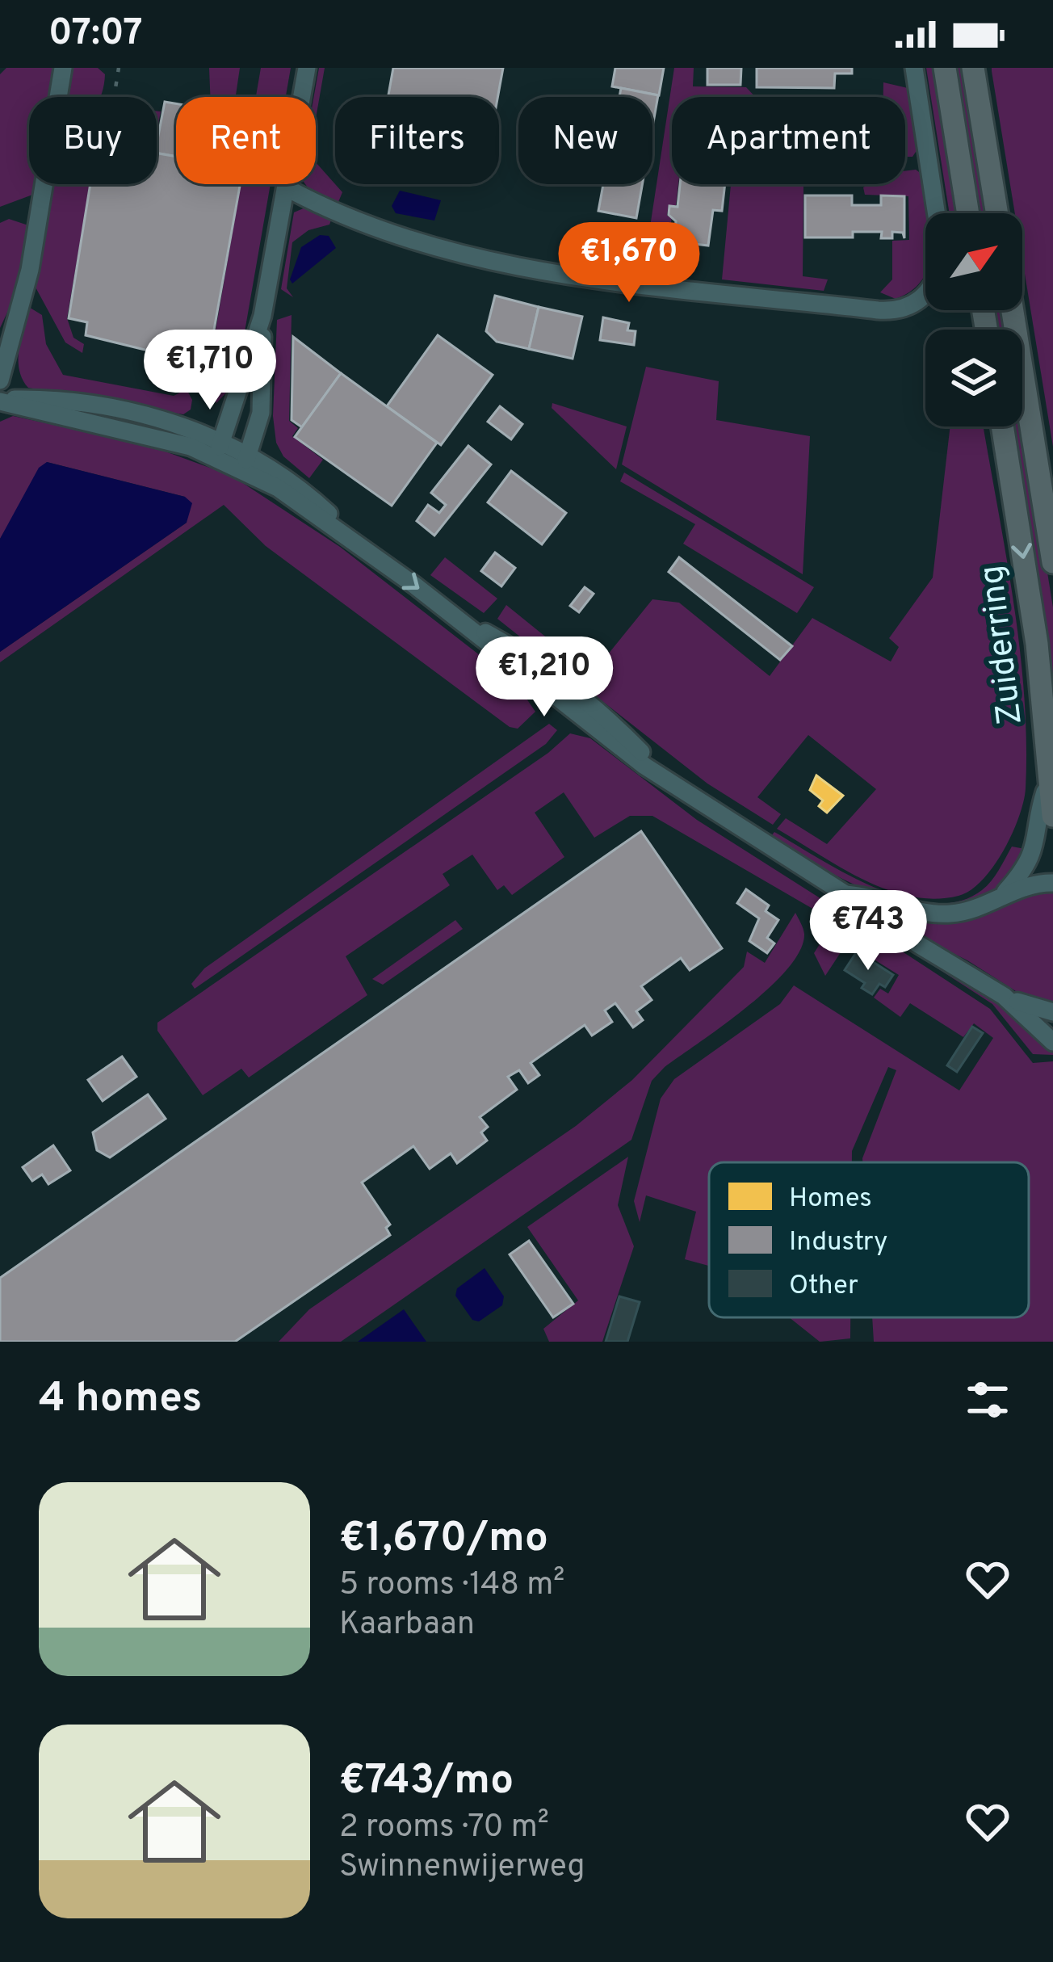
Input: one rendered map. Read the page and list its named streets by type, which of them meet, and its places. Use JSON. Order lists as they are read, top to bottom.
{
  "streets": {
    "main road": ["Zuiderring"]
  },
  "legend": ["Homes", "Industry", "Other"],
  "north": "top right",
  "page": {
    "status": "07:07",
    "chip": [
      "Buy",
      "Rent",
      "Filters",
      "New",
      "Apartment"
    ],
    "price": [
      "€1,670",
      "€1,710",
      "€1,210",
      "€743"
    ],
    "heading": "4 homes",
    "list": [
      {
        "name": "€1,670/mo",
        "note": "5 rooms · 148 m² · Kaarbaan"
      },
      {
        "name": "€743/mo",
        "note": "2 rooms · 70 m² · Swinnenwijerweg"
      }
    ]
  }
}
